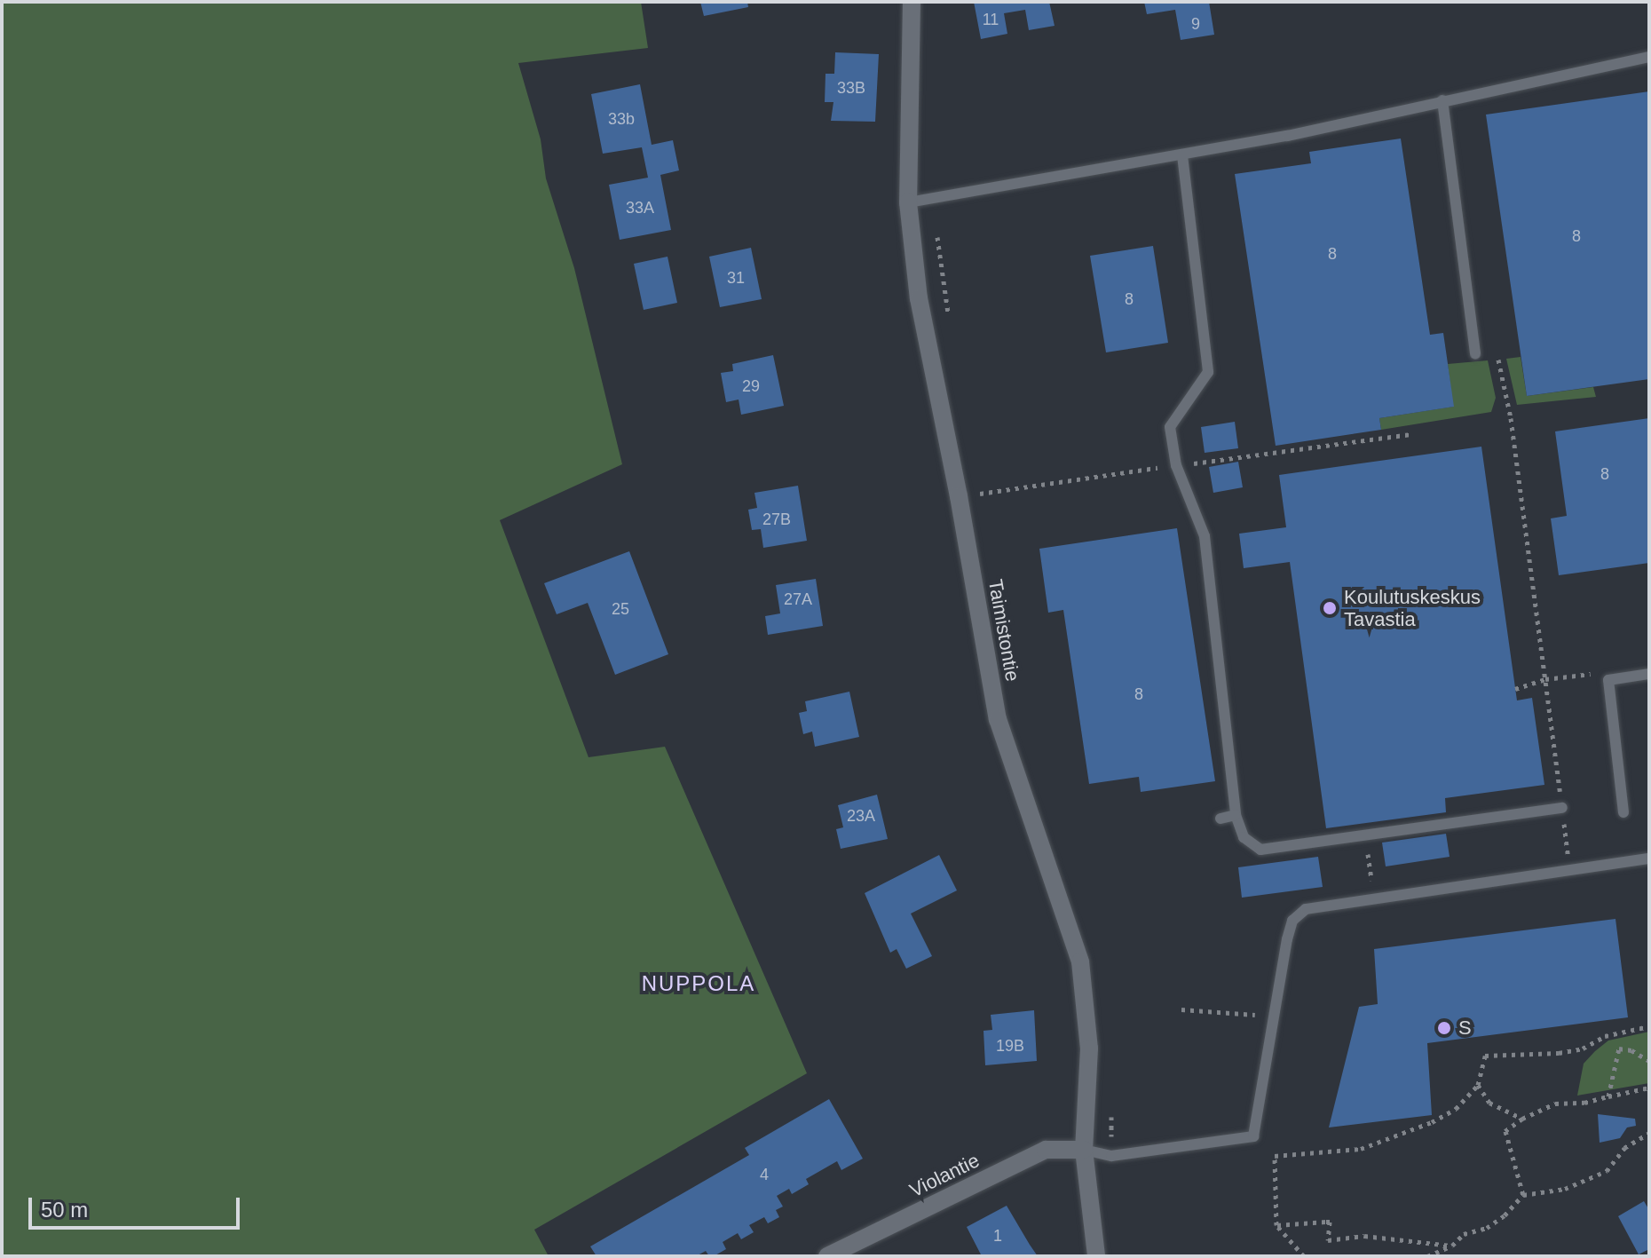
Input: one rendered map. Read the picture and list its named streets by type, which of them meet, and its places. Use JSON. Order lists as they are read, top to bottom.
{
  "streets": {
    "street": ["Taimistontie", "Violantie"]
  },
  "crossings": [
    ["Taimistontie", "Violantie"]
  ],
  "districts": ["NUPPOLA"],
  "places": ["Koulutuskeskus Tavastia", "S"],
  "house_numbers": [
    "11",
    "9",
    "33B",
    "33b",
    "33A",
    "8",
    "8",
    "31",
    "8",
    "29",
    "8",
    "27B",
    "27A",
    "25",
    "8",
    "23A",
    "19B",
    "4",
    "1"
  ],
  "scale_bar": "50 m"
}
